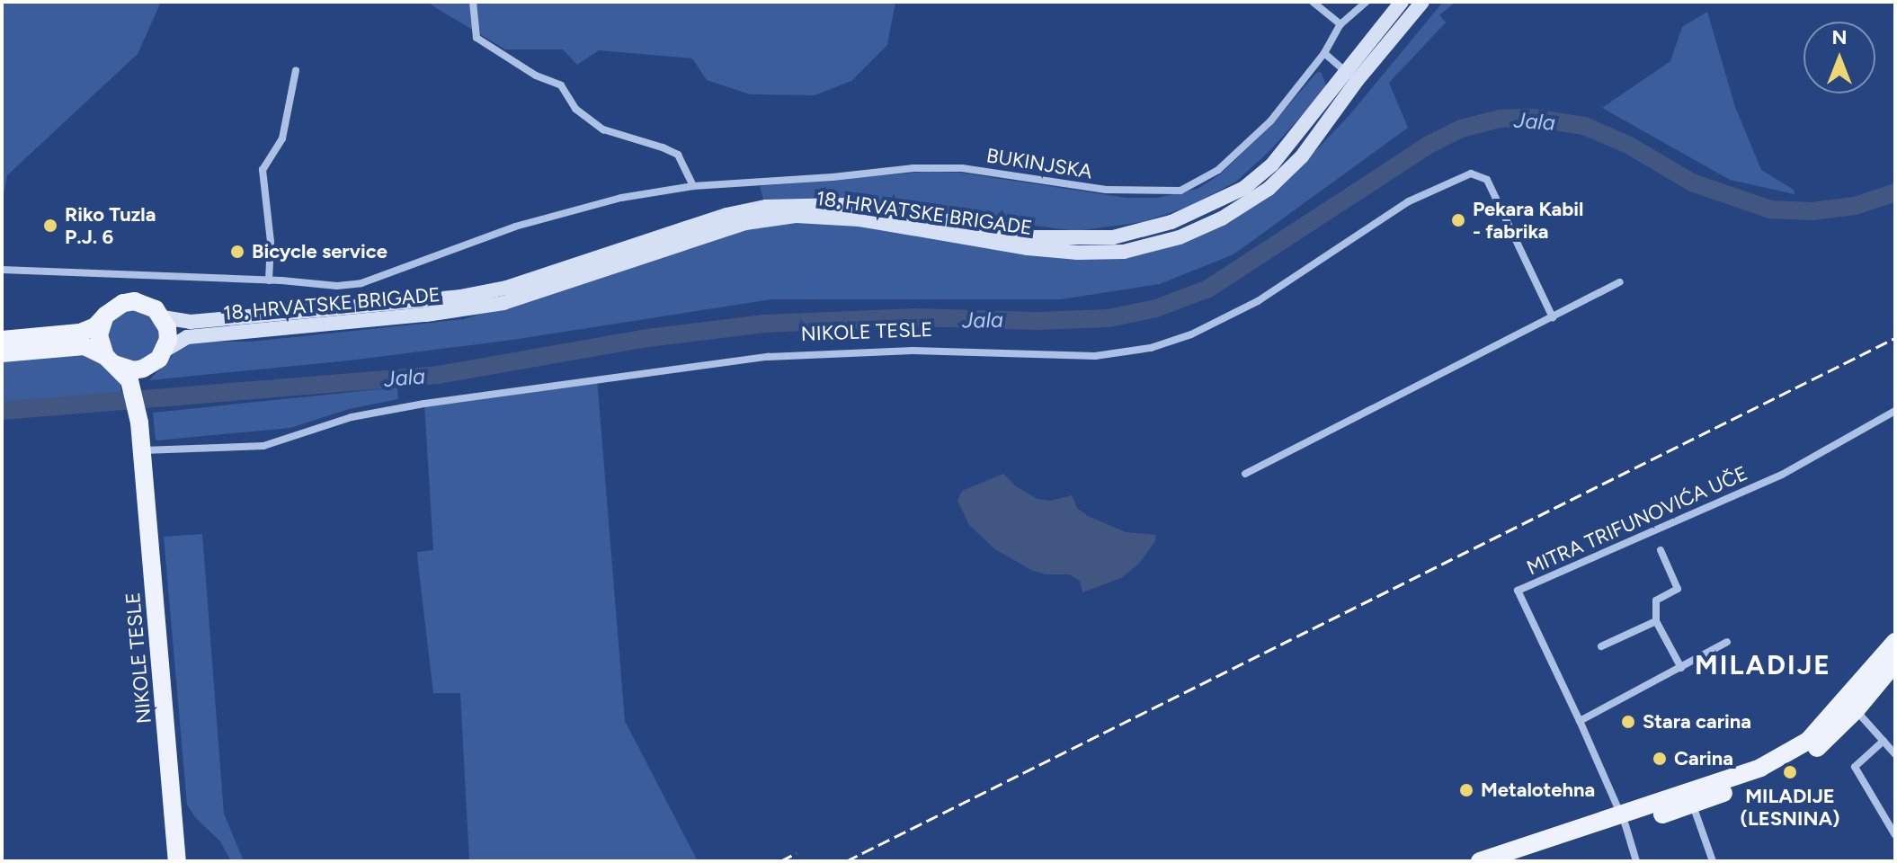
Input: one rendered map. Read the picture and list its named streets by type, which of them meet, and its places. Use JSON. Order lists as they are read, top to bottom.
{
  "streets": {
    "main road": ["18. HRVATSKE BRIGADE", "NIKOLE TESLE"],
    "street": ["BUKINJSKA", "MITRA TRIFUNOVIĆA UČE"]
  },
  "crossings": [
    ["18. HRVATSKE BRIGADE", "NIKOLE TESLE"]
  ],
  "districts": ["MILADIJE"],
  "water": ["Jala"],
  "places": [
    "Pekara Kabil - fabrika",
    "Riko Tuzla P.J. 6",
    "Bicycle service",
    "Stara carina",
    "Carina",
    "MILADIJE (LESNINA)",
    "Metalotehna"
  ],
  "north": "top"
}
